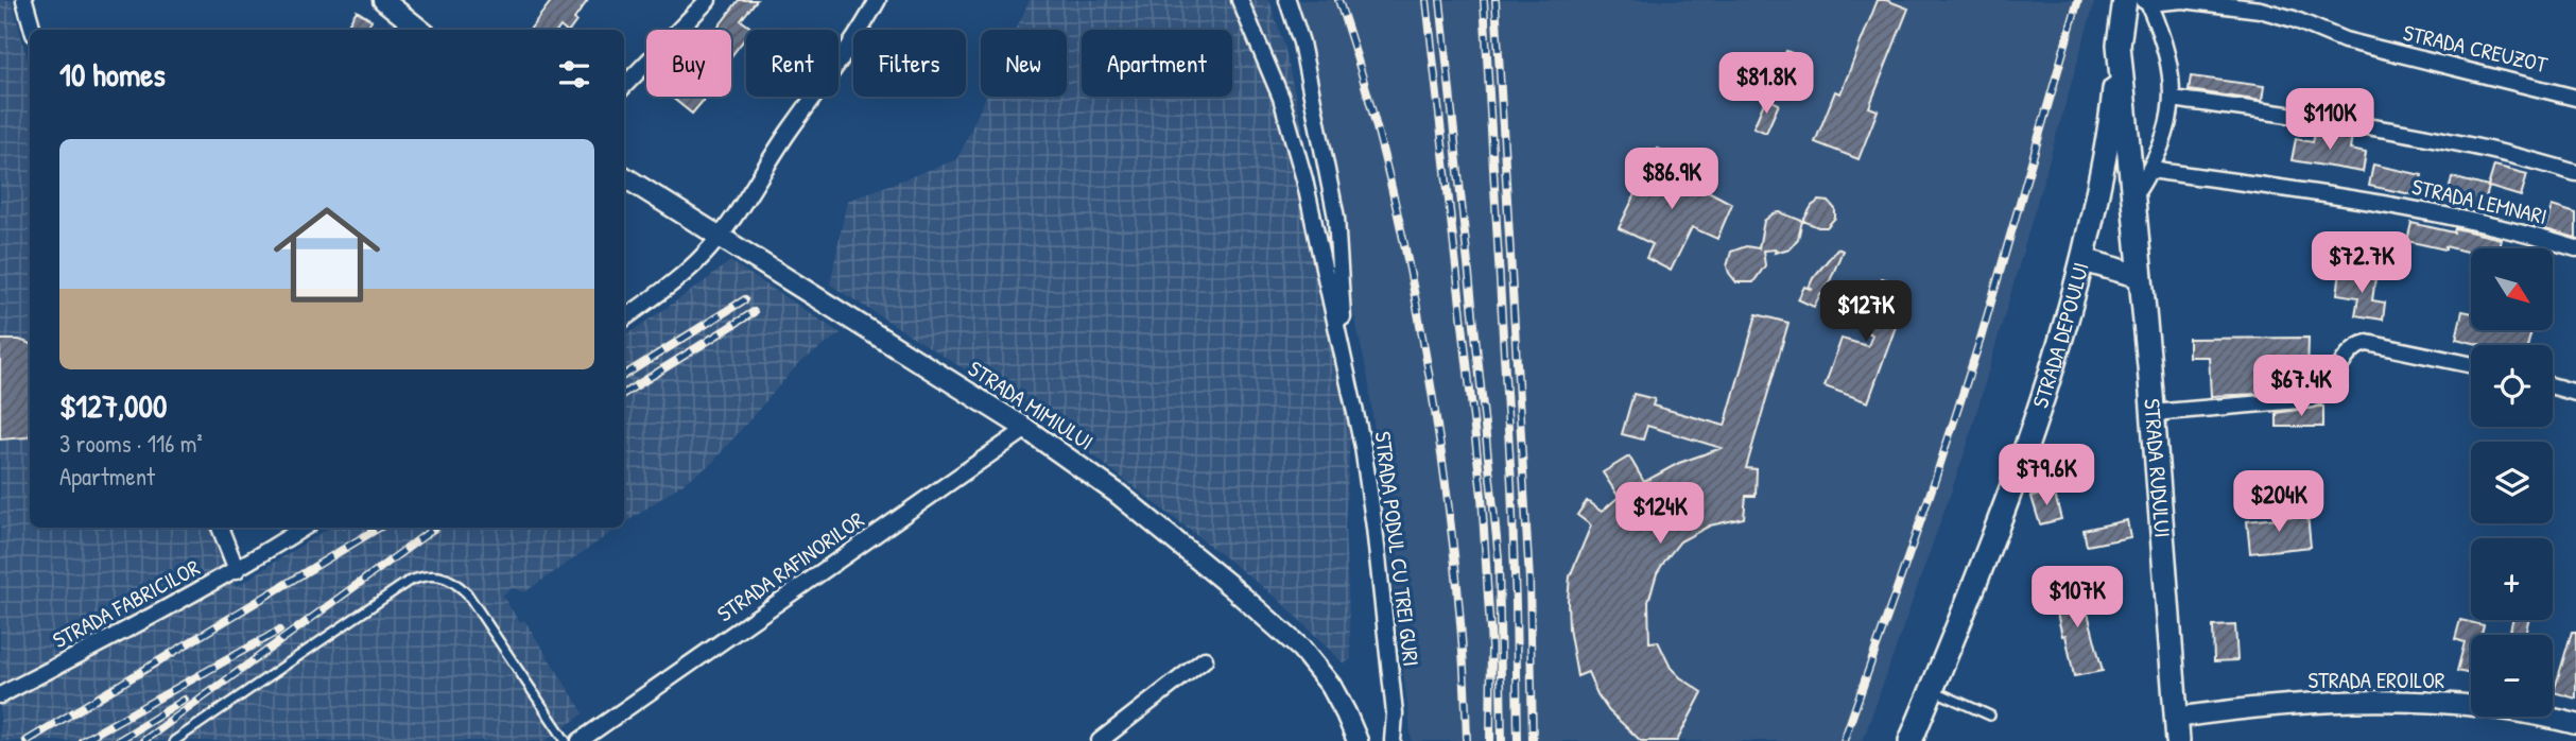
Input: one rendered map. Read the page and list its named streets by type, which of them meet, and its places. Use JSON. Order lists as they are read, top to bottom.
{
  "streets": {
    "main road": ["STRADA DEPOULUI", "STRADA RUDULUI"],
    "street": [
      "STRADA CREUZOT",
      "STRADA LEMNARI",
      "STRADA MIMIULUI",
      "STRADA PODUL CU TREI GURI",
      "STRADA RAFINORILOR",
      "STRADA FABRICILOR",
      "STRADA EROILOR"
    ]
  },
  "crossings": [
    ["STRADA DEPOULUI", "STRADA RUDULUI"],
    ["STRADA MIMIULUI", "STRADA RAFINORILOR"],
    ["STRADA RUDULUI", "STRADA EROILOR"]
  ],
  "north": "bottom right",
  "page": {
    "chip": [
      "Buy",
      "Rent",
      "Filters",
      "New",
      "Apartment"
    ],
    "heading": "10 homes",
    "price": [
      "$81.8K",
      "$110K",
      "$86.9K",
      "$72.7K",
      "$127K",
      "$67.4K",
      "$79.6K",
      "$204K",
      "$124K",
      "$107K"
    ],
    "list": [
      {
        "name": "$127,000",
        "note": "3 rooms · 116 m² · Apartment"
      }
    ],
    "map_buttons": ["+", "−"]
  }
}
